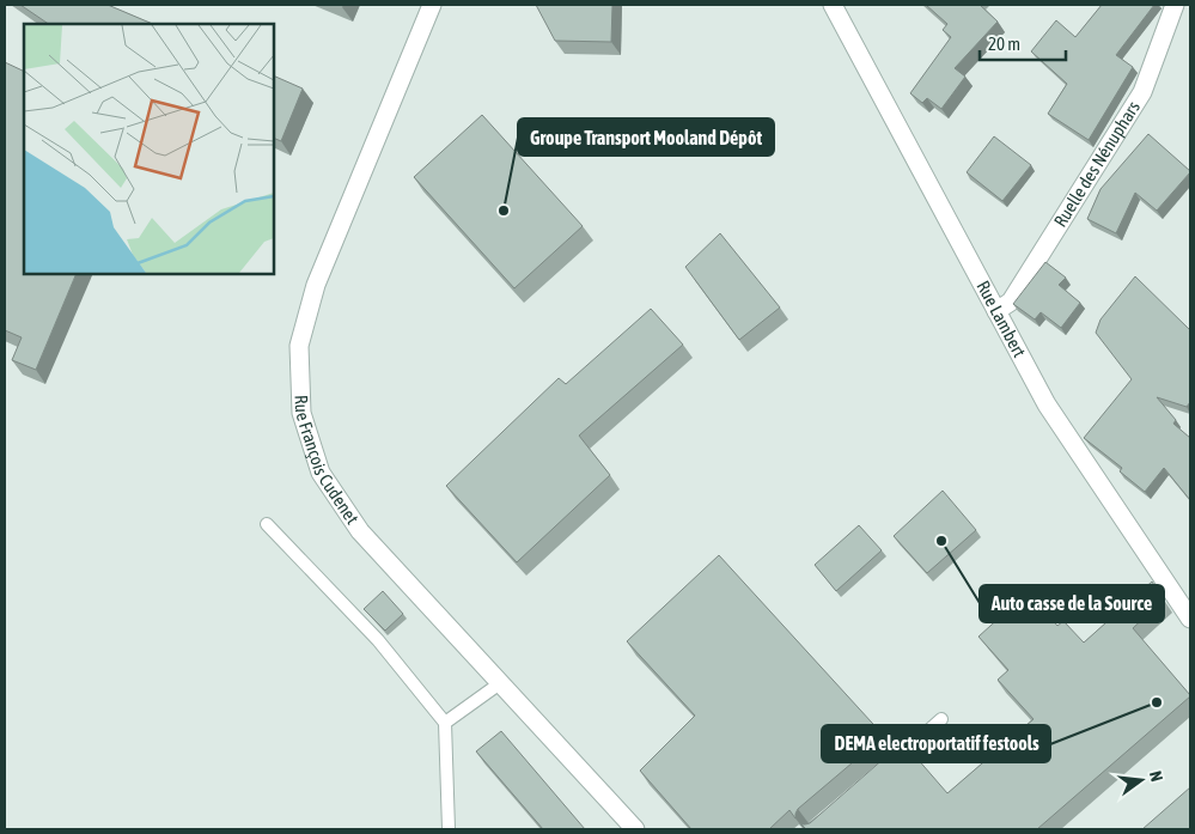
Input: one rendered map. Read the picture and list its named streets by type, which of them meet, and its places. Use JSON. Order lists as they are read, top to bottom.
{
  "streets": {
    "street": ["Ruelle des Nénuphars", "Rue Lambert", "Rue François Cudenet"]
  },
  "crossings": [
    ["Ruelle des Nénuphars", "Rue Lambert"]
  ],
  "places": ["Groupe Transport Mooland Dépôt", "Auto casse de la Source", "DEMA electroportatif festools"],
  "scale_bar": "20 m",
  "north": "right"
}
